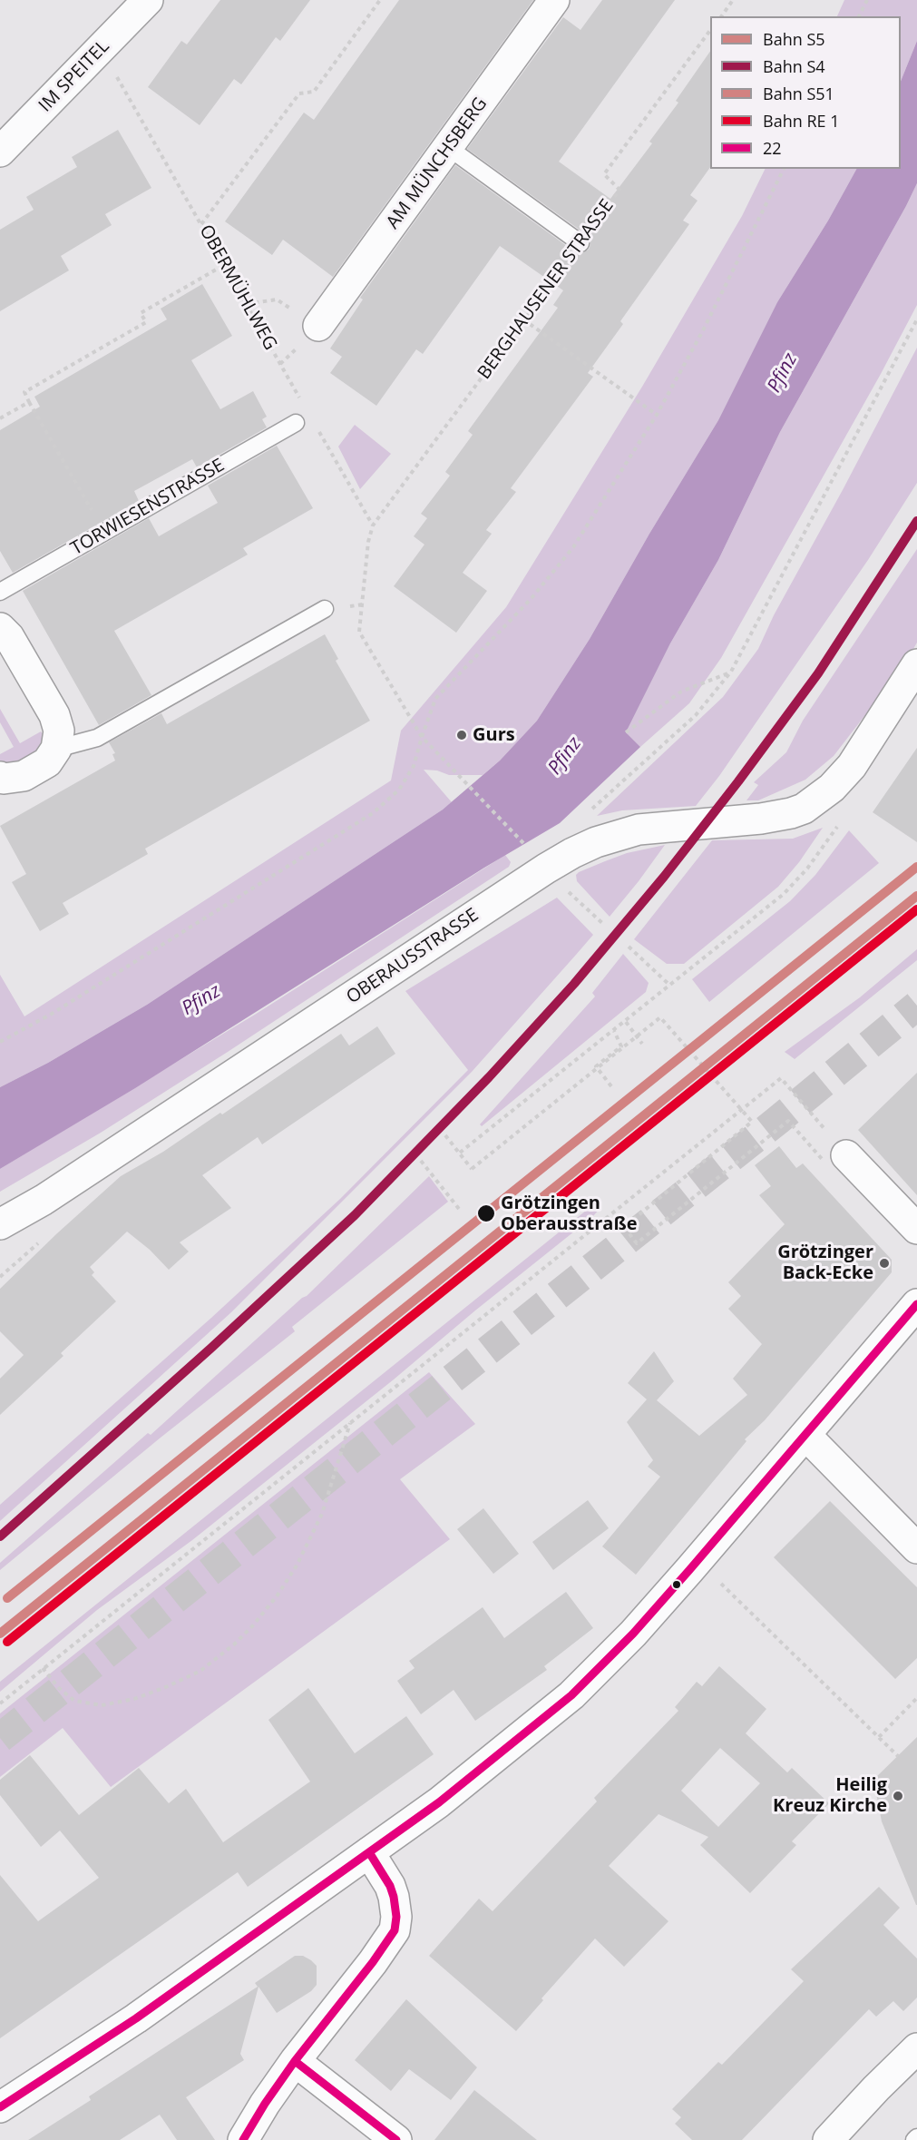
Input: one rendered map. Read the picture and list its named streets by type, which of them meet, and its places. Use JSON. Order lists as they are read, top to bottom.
{
  "streets": {
    "street": ["IM SPEITEL", "AM MÜNCHSBERG", "OBERAUSSTRASSE"],
    "lane": ["TORWIESENSTRASSE"],
    "path": ["OBERMÜHLWEG", "BERGHAUSENER STRASSE"]
  },
  "crossings": [
    ["IM SPEITEL", "OBERMÜHLWEG"]
  ],
  "water": ["Pfinz"],
  "places": [
    "Gurs",
    "Grötzingen Oberausstraße",
    "Grötzinger Back-Ecke",
    "Heilig Kreuz Kirche"
  ],
  "lines": [
    "rail line S4",
    "rail line S51",
    "rail line S5",
    "transit line 22"
  ],
  "legend": [
    "Bahn S5",
    "Bahn S4",
    "Bahn S51",
    "Bahn RE 1",
    "22"
  ]
}
